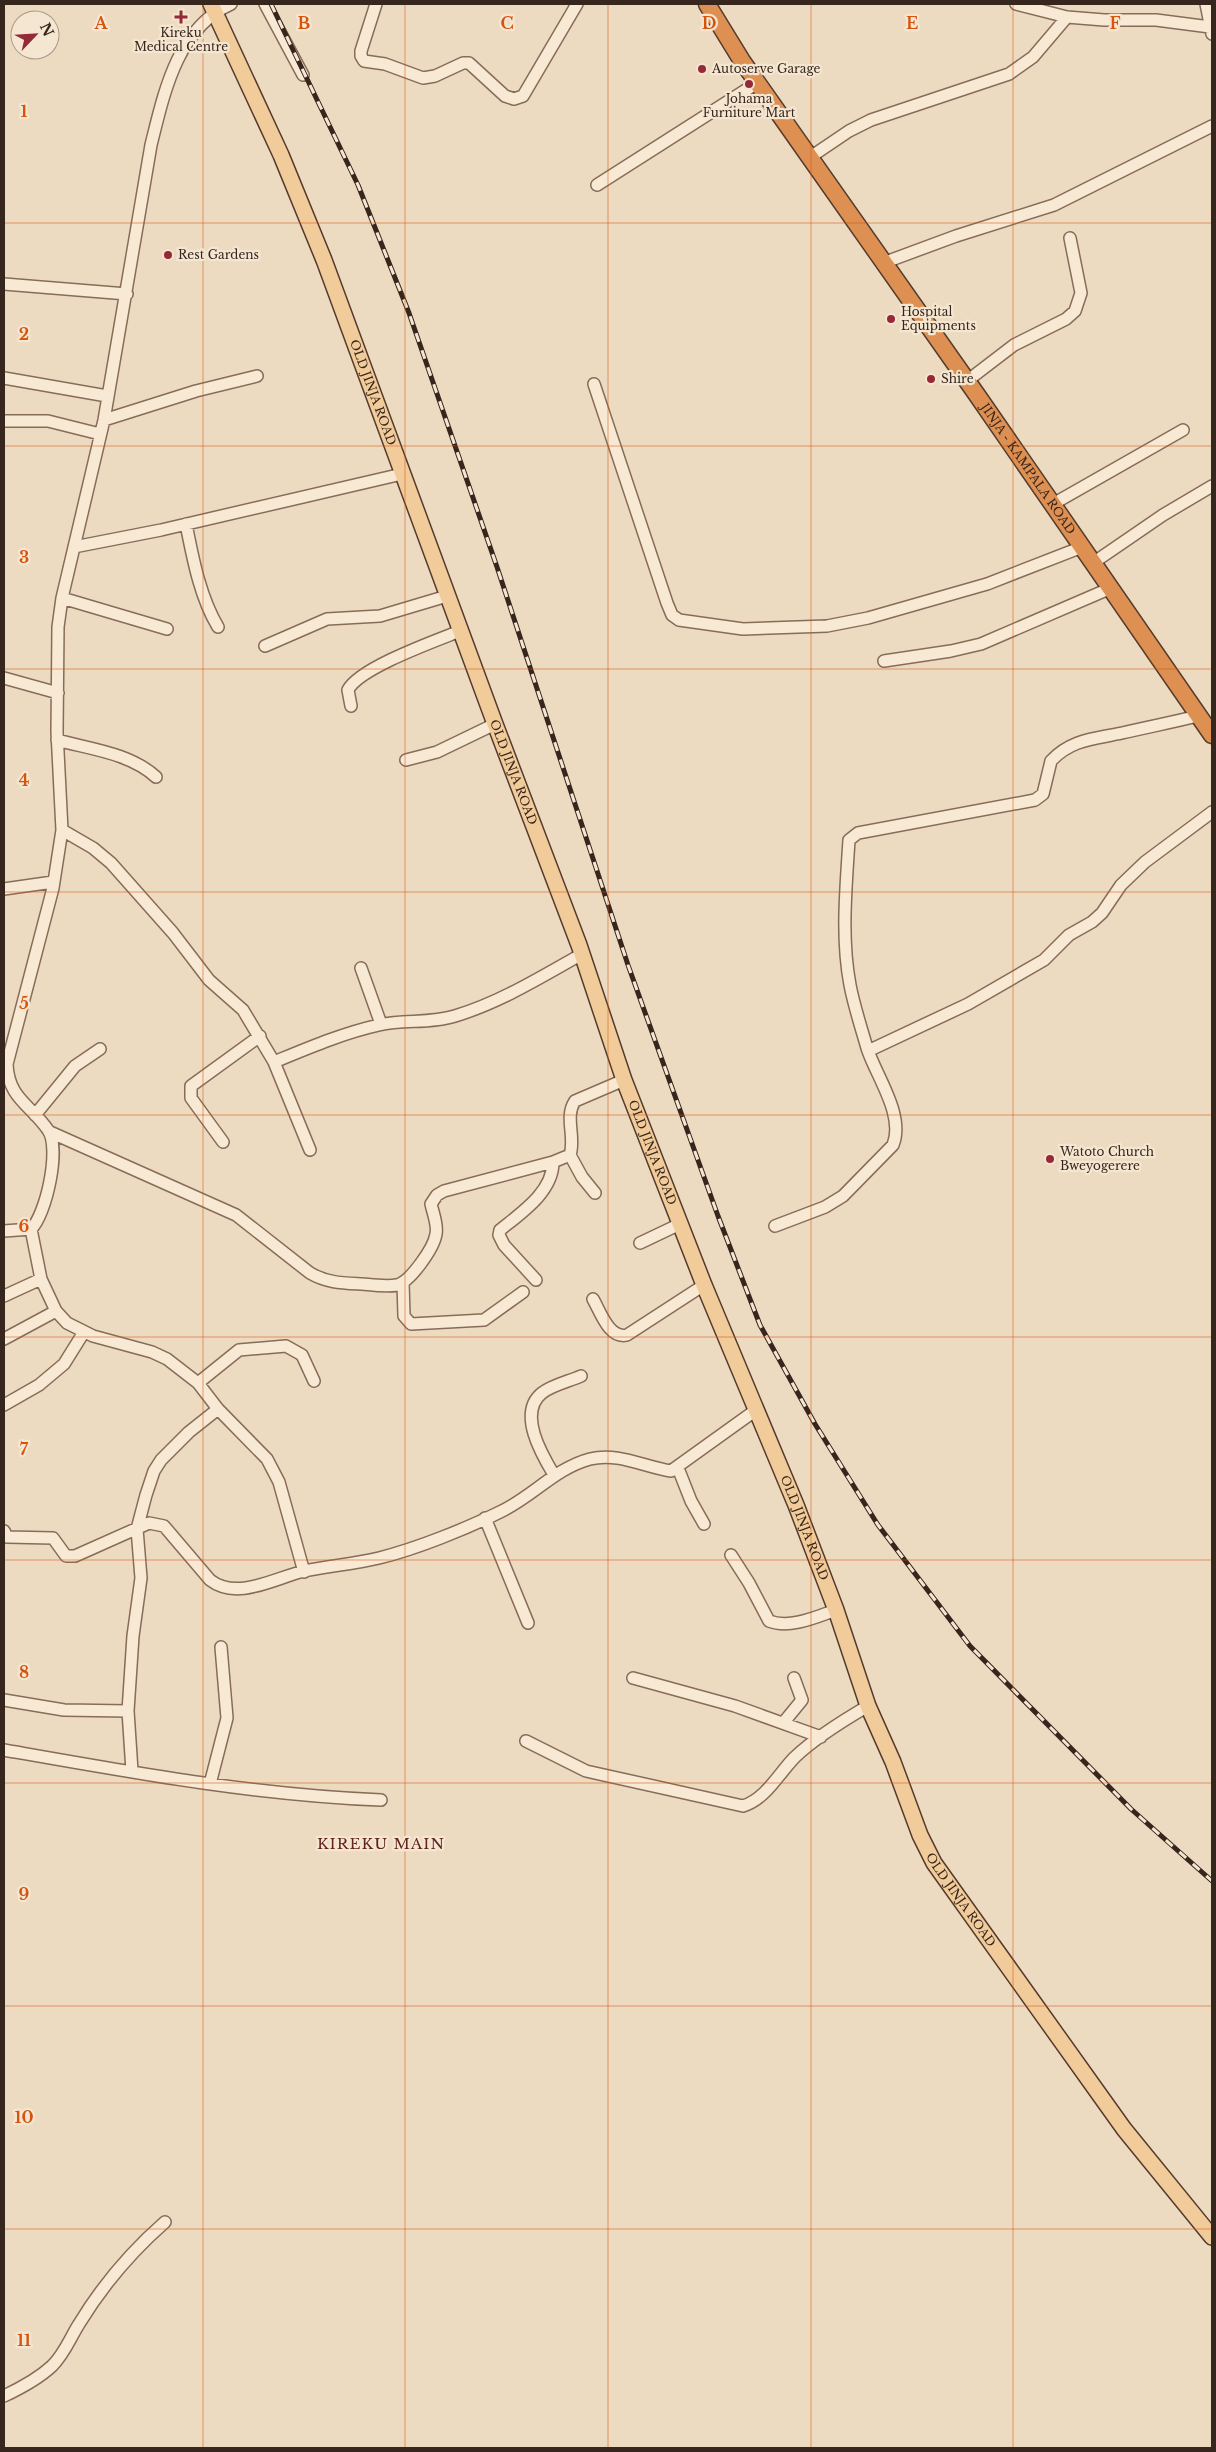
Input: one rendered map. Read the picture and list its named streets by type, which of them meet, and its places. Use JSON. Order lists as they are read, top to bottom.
{
  "streets": {
    "highway": ["JINJA - KAMPALA ROAD"],
    "main road": ["OLD JINJA ROAD"]
  },
  "districts": ["KIREKU MAIN"],
  "places": {
    "health": ["Kireku Medical Centre"],
    "other": [
      "Autoserve Garage",
      "Johama Furniture Mart",
      "Rest Gardens",
      "Hospital Equipments",
      "Shire",
      "Watoto Church Bweyogerere"
    ]
  },
  "north": "top right",
  "grid": {
    "columns": [
      "A",
      "B",
      "C",
      "D",
      "E",
      "F"
    ],
    "rows": [
      "1",
      "2",
      "3",
      "4",
      "5",
      "6",
      "7",
      "8",
      "9",
      "10",
      "11"
    ]
  }
}
